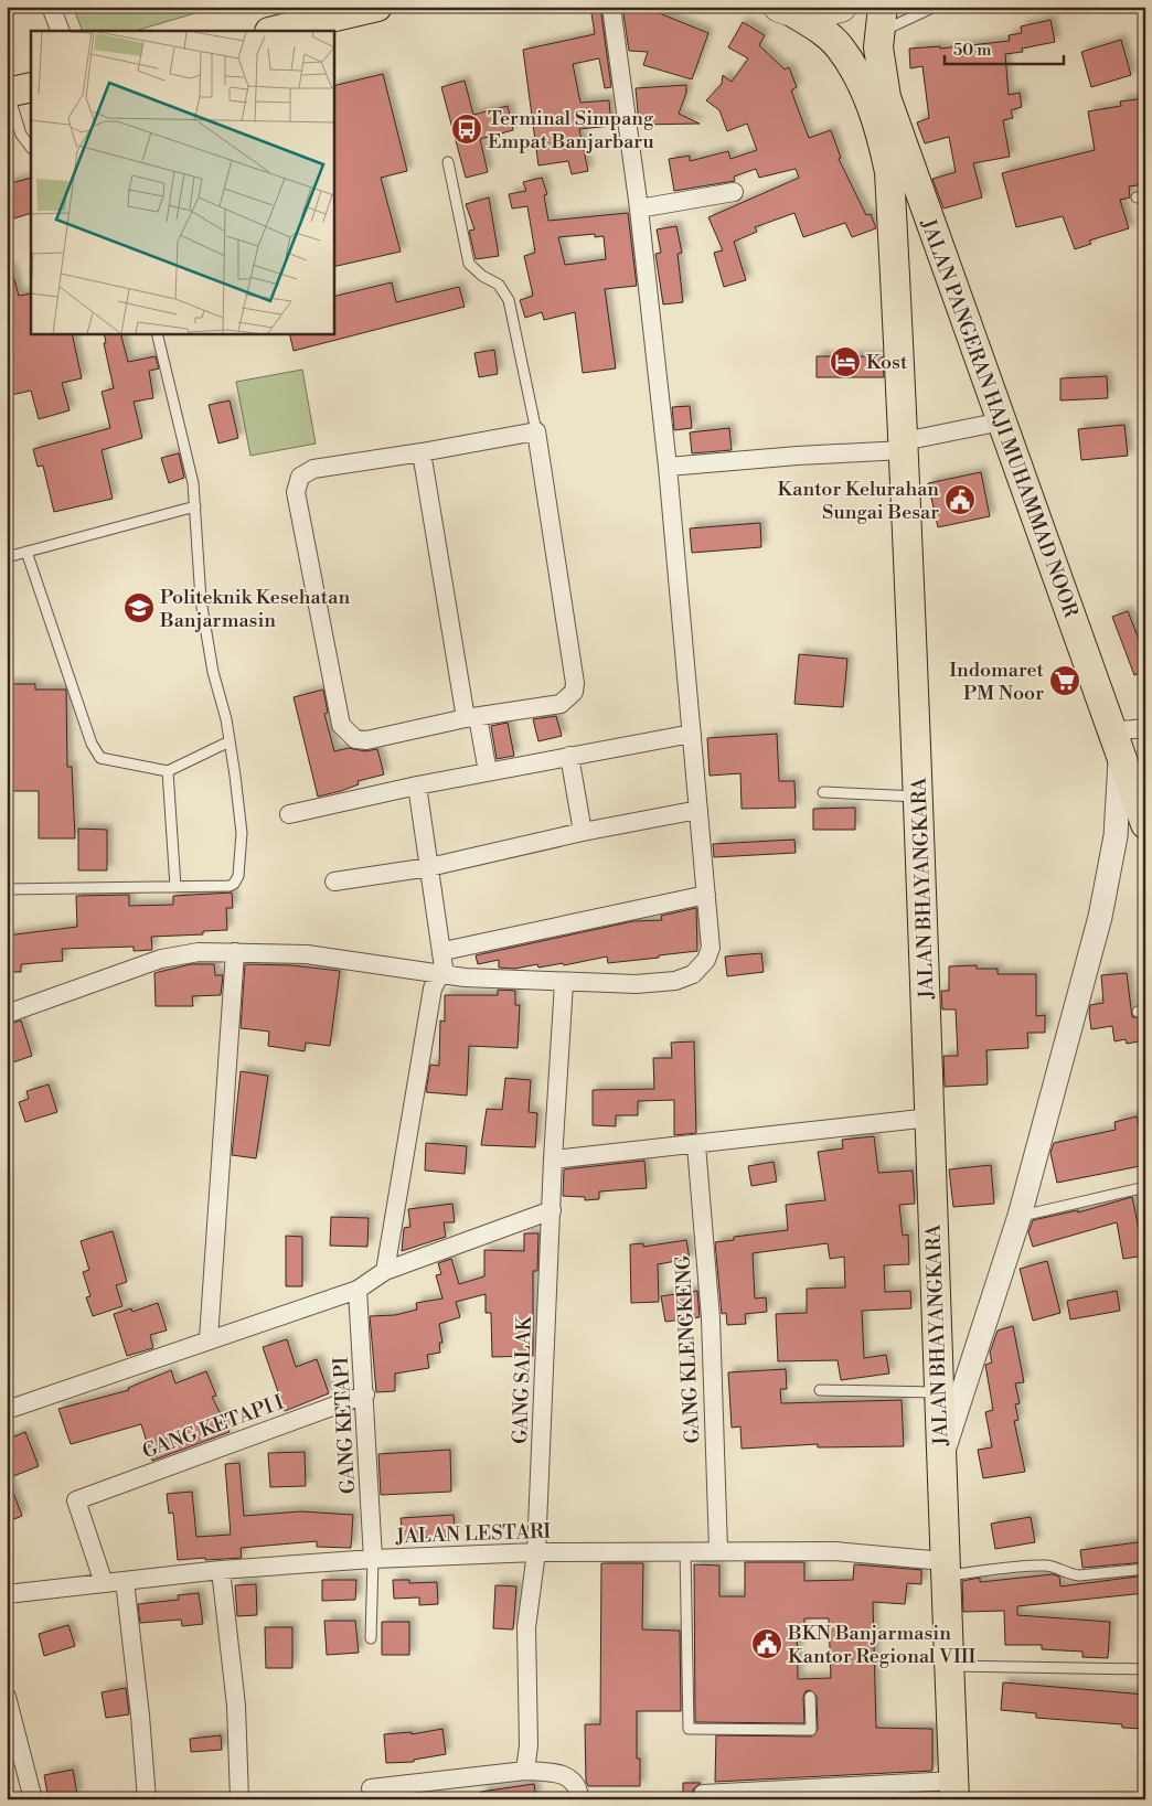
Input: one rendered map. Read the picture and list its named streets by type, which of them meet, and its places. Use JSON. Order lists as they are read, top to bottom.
{
  "streets": {
    "main road": ["JALAN PANGERAN HAJI MUHAMMAD NOOR", "JALAN BHAYANGKARA"],
    "street": [
      "GANG KLENGKENG",
      "GANG SALAK",
      "GANG KETAPI",
      "GANG KETAPI I",
      "JALAN LESTARI"
    ]
  },
  "crossings": [
    ["JALAN BHAYANGKARA", "JALAN LESTARI"],
    ["GANG KLENGKENG", "JALAN LESTARI"],
    ["GANG SALAK", "JALAN LESTARI"],
    ["GANG KETAPI", "GANG KETAPI I"],
    ["GANG KETAPI", "JALAN LESTARI"],
    ["GANG KETAPI I", "JALAN LESTARI"]
  ],
  "places": {
    "bus stop": ["Terminal Simpang Empat Banjarbaru"],
    "hotel": ["Kost"],
    "public building": ["Kantor Kelurahan Sungai Besar", "BKN Banjarmasin Kantor Regional VIII"],
    "school or university": ["Politeknik Kesehatan Banjarmasin"],
    "supermarket": ["Indomaret PM Noor"]
  },
  "scale_bar": "50 m"
}
